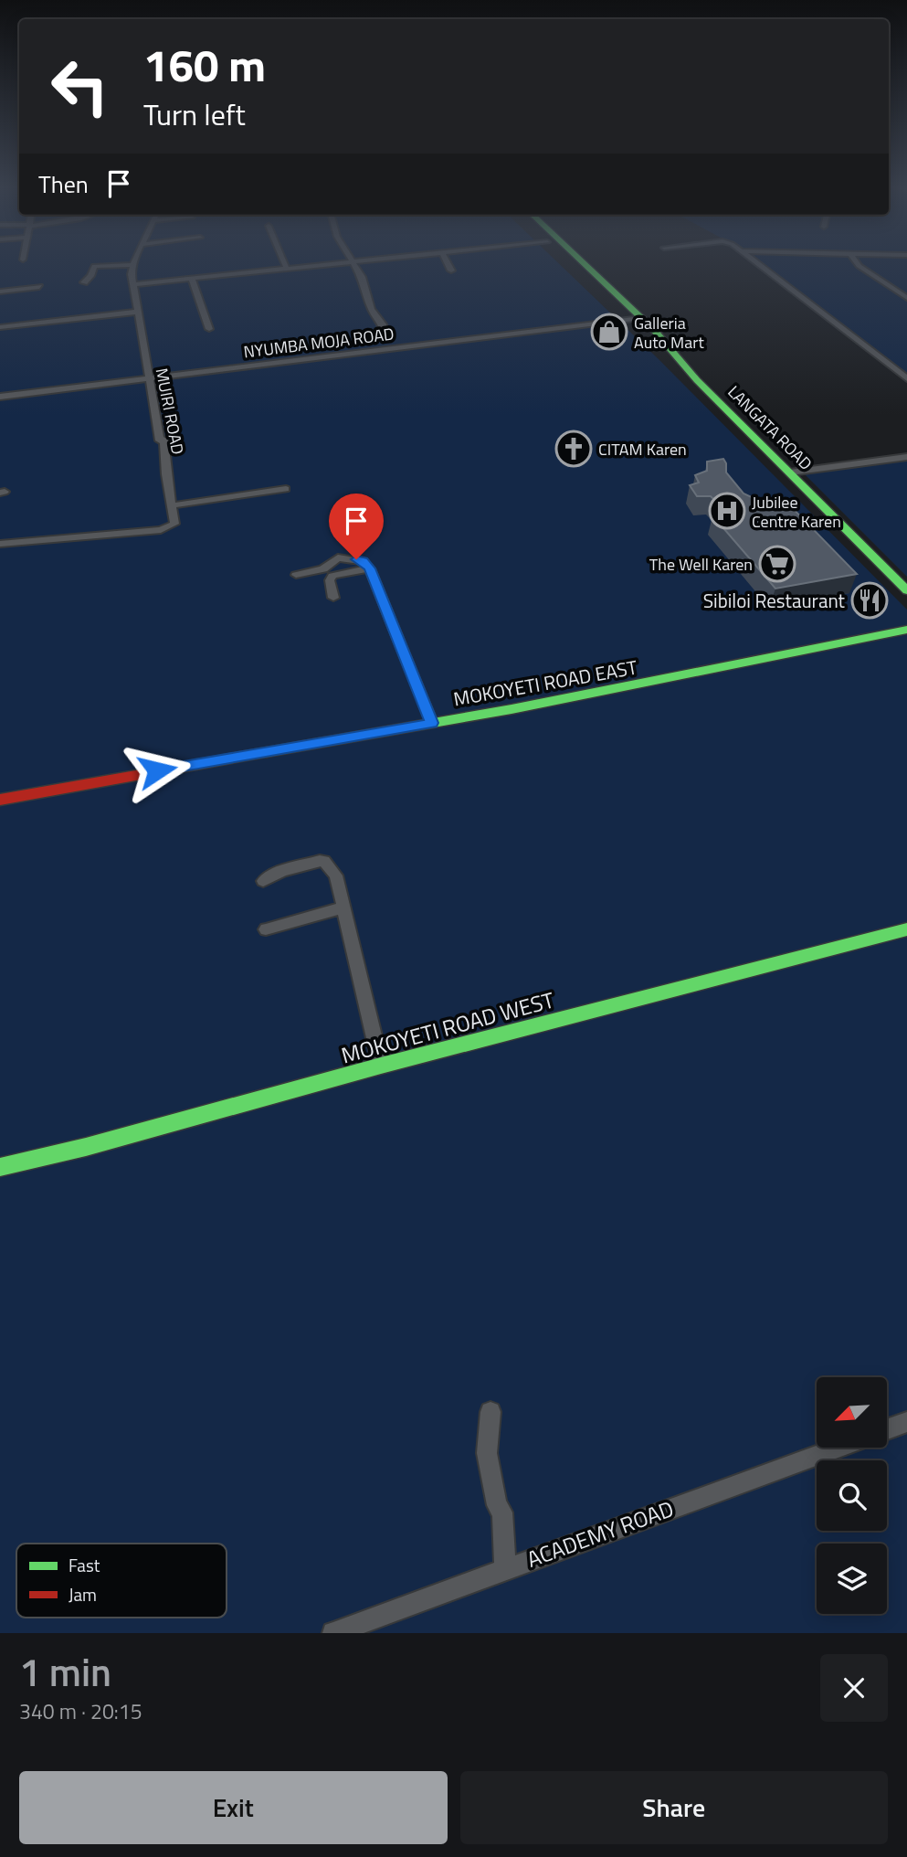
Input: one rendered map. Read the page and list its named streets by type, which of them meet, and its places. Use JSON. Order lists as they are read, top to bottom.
{
  "streets": {
    "main road": ["LANGATA ROAD", "MOKOYETI ROAD EAST", "MOKOYETI ROAD WEST"],
    "street": ["NYUMBA MOJA ROAD", "MUIRI ROAD", "ACADEMY ROAD"]
  },
  "crossings": [
    ["NYUMBA MOJA ROAD", "MUIRI ROAD"],
    ["NYUMBA MOJA ROAD", "LANGATA ROAD"]
  ],
  "places": {
    "shop": ["Galleria Auto Mart"],
    "church": ["CITAM Karen"],
    "hospital": ["Jubilee Centre Karen"],
    "supermarket": ["The Well Karen"],
    "restaurant": ["Sibiloi Restaurant"]
  },
  "legend": ["Fast", "Jam"],
  "north": "bottom left",
  "page": {
    "turn": ["160 m", "Turn left"],
    "then": "Then",
    "heading": ["1 min", "340 m · 20:15"],
    "buttons": ["Exit", "Share"]
  }
}
